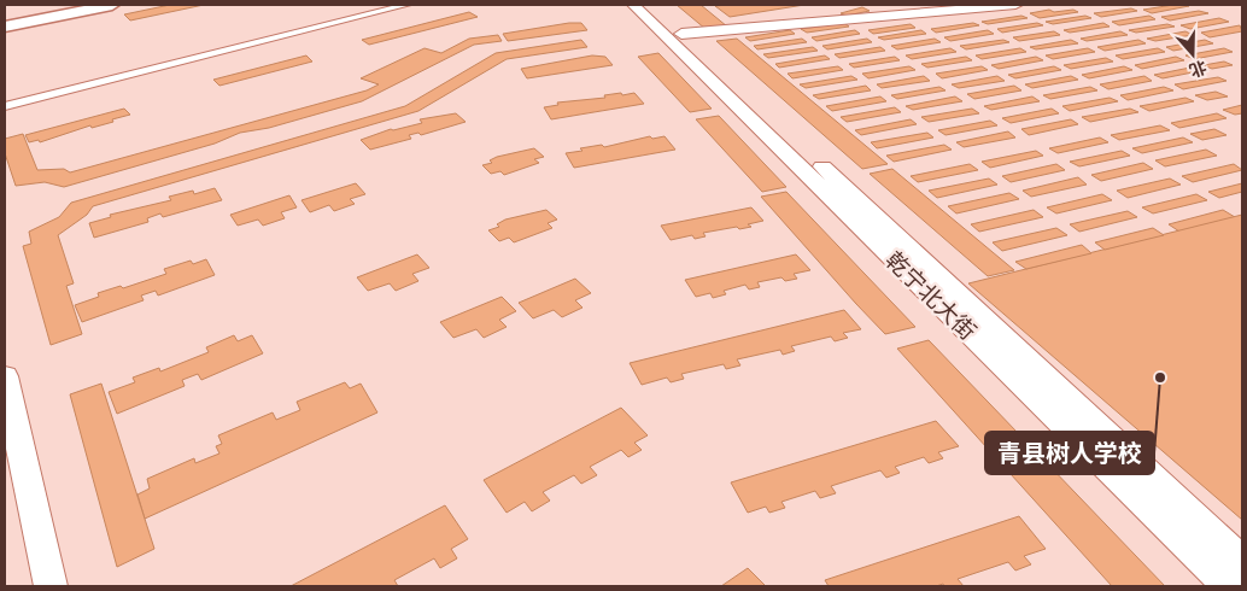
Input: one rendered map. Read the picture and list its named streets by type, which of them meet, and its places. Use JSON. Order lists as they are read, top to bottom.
{
  "streets": {
    "main road": ["乾宁北大街"]
  },
  "places": ["青县树人学校"],
  "north": "bottom"
}
